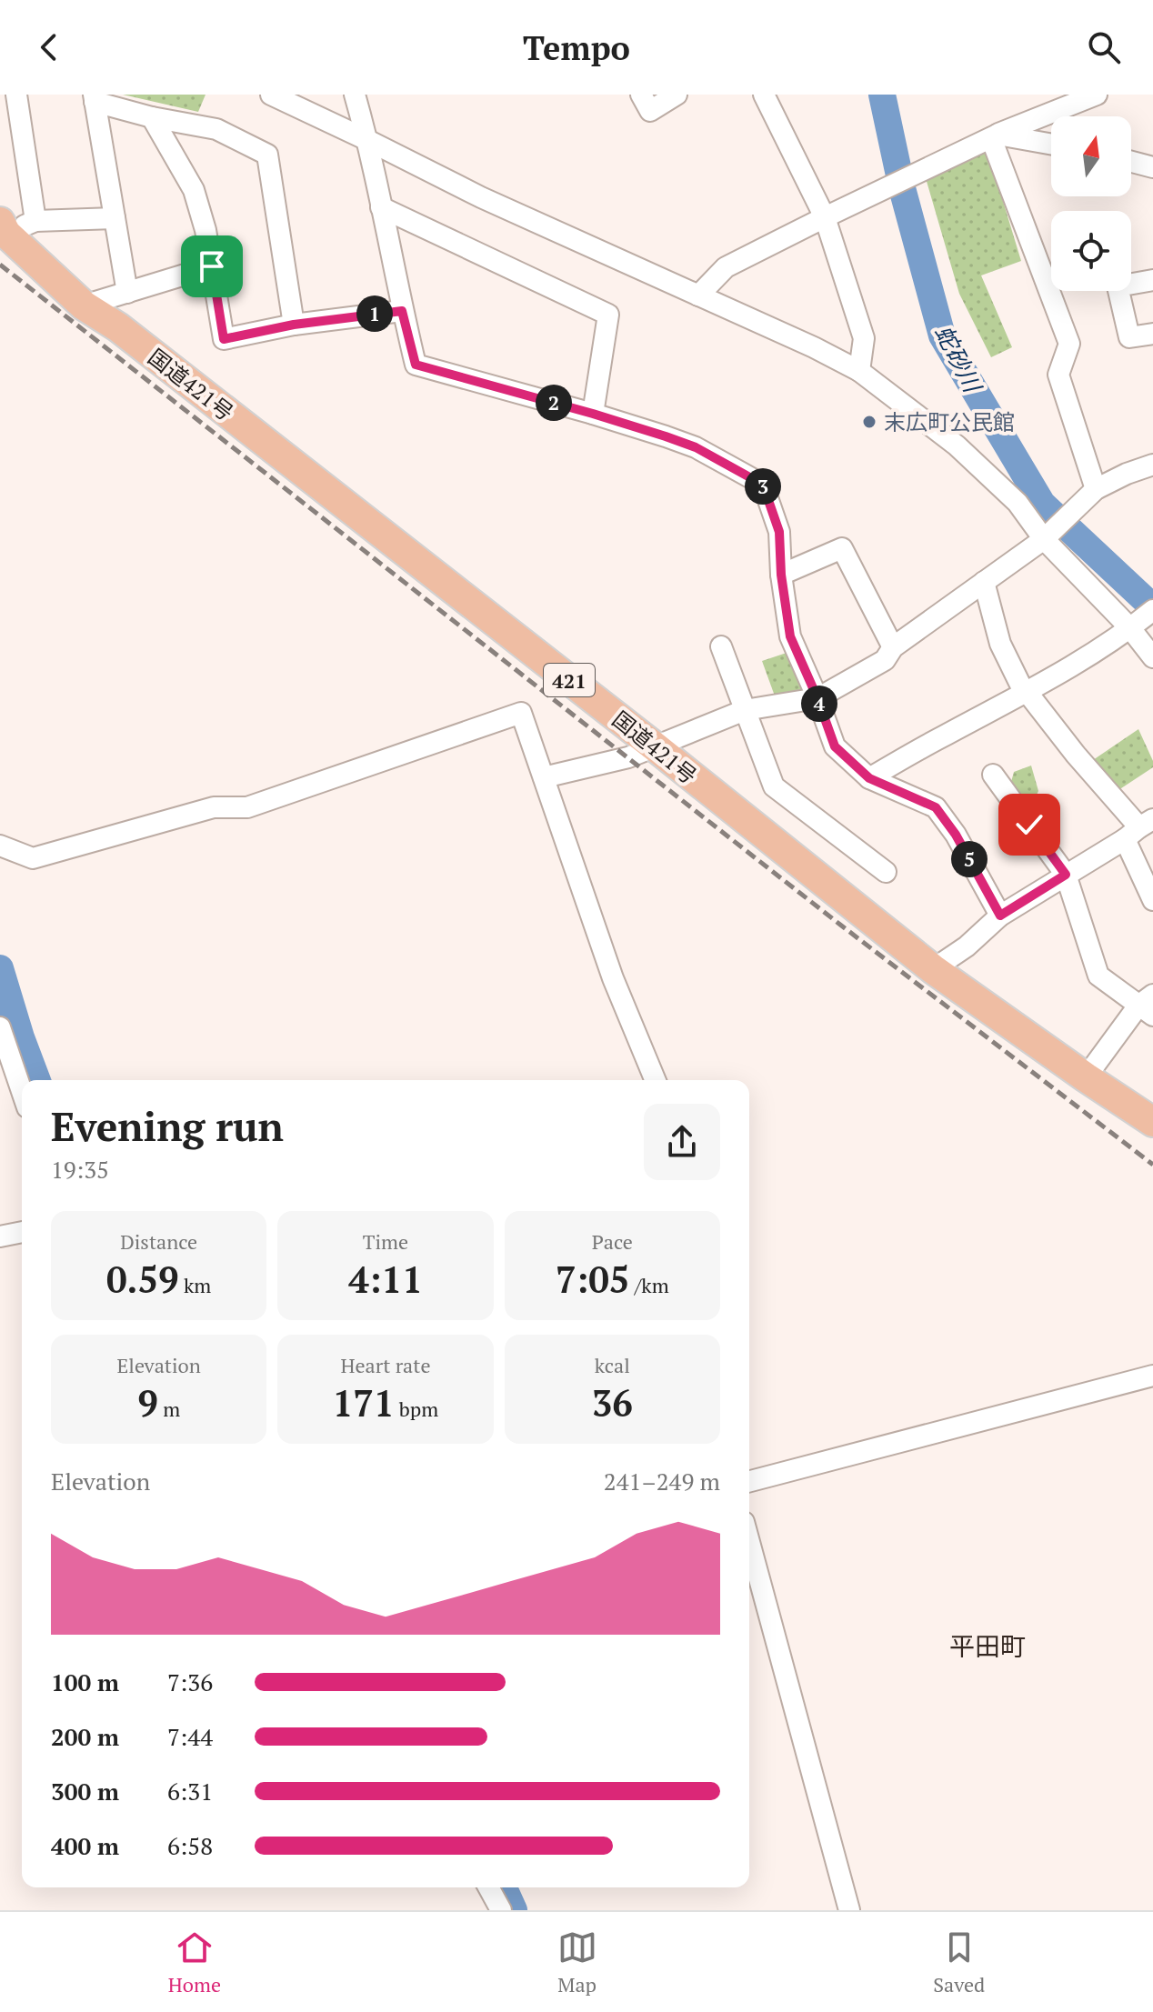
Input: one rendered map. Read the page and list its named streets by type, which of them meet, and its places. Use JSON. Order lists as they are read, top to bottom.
{
  "streets": {
    "highway": ["国道421号", "421"]
  },
  "districts": ["平田町"],
  "water": ["蛇砂川"],
  "places": ["末広町公民館"],
  "north": "top",
  "page": {
    "header": "Tempo",
    "pins": [
      "1",
      "2",
      "3",
      "4",
      "5"
    ],
    "heading": ["Evening run", "19:35"],
    "stats": [
      ["Distance", "0.59 km"],
      ["Time", "4:11"],
      ["Pace", "7:05 /km"],
      ["Elevation", "9 m"],
      ["Heart rate", "171 bpm"],
      ["kcal", "36"]
    ],
    "chart": ["Elevation", "241–249 m"],
    "list": [
      {
        "name": "100 m",
        "note": "7:36"
      },
      {
        "name": "200 m",
        "note": "7:44"
      },
      {
        "name": "300 m",
        "note": "6:31"
      },
      {
        "name": "400 m",
        "note": "6:58"
      }
    ],
    "tabs": ["Home", "Map", "Saved"]
  }
}
